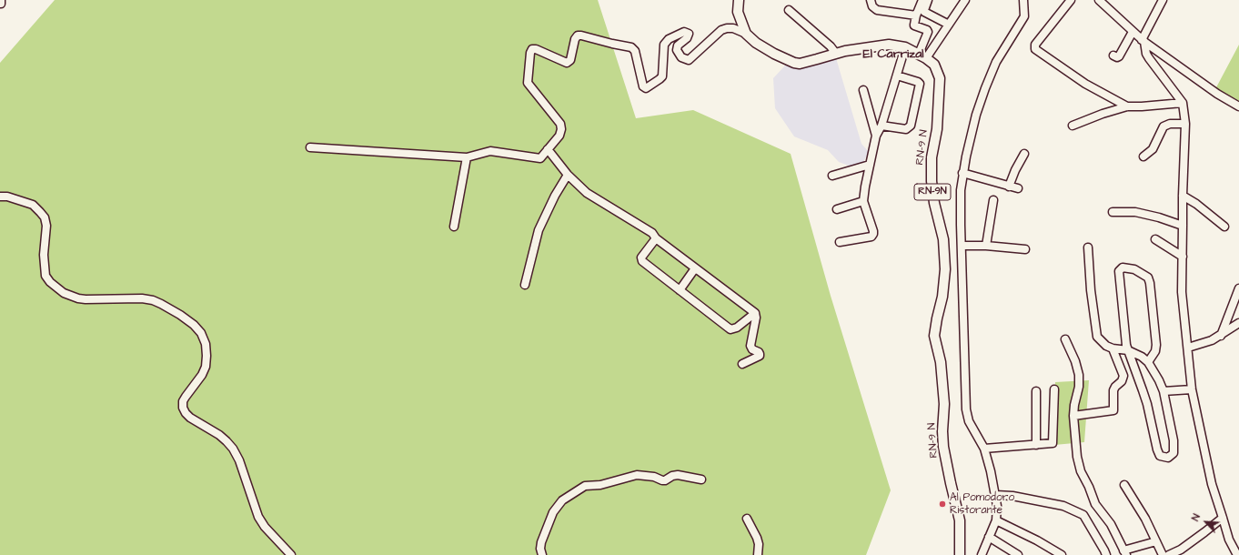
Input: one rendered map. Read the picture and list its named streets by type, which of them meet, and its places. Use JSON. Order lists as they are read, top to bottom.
{
  "streets": {
    "main road": ["RN-9 N", "RN-9N"]
  },
  "districts": ["El Carrizal"],
  "places": ["Al Pomodoro Ristorante"],
  "north": "top left"
}
